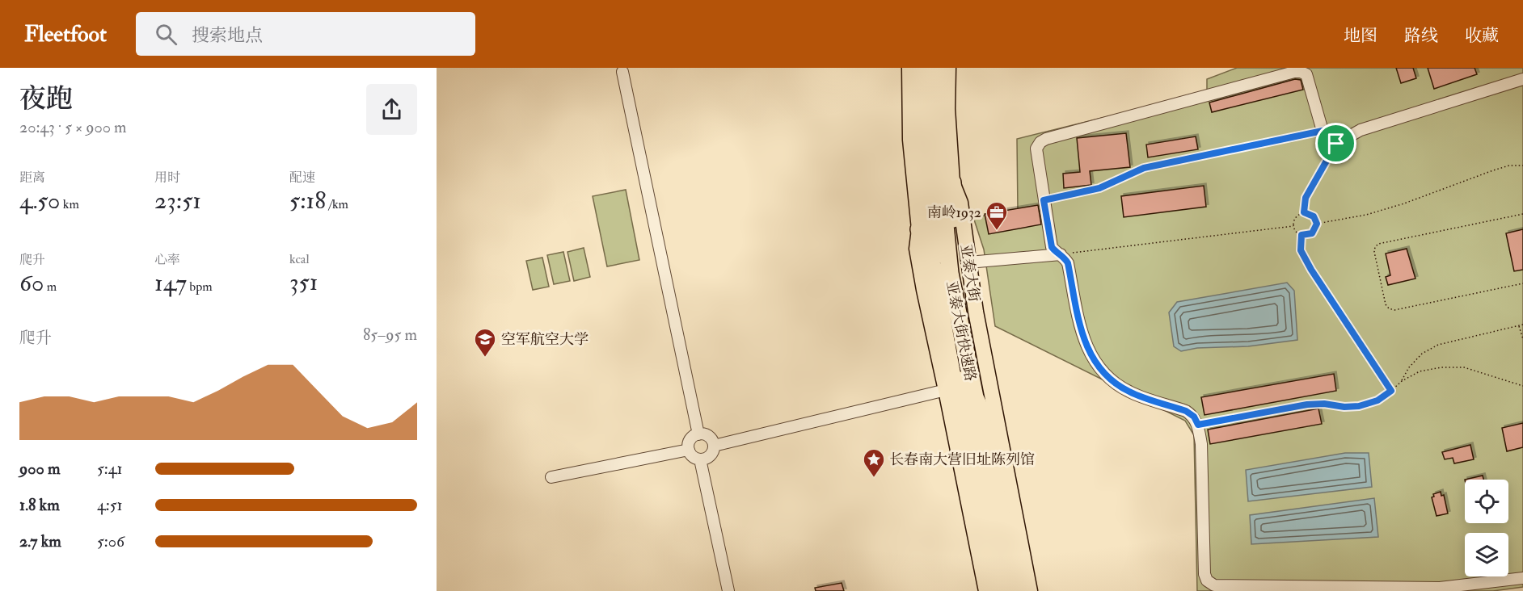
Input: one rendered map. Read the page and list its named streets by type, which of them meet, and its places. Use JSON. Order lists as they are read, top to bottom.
{
  "streets": {
    "highway": ["亚泰大街快速路"],
    "main road": ["亚泰大街"]
  },
  "places": {
    "office": ["南岭1932"],
    "school or university": ["空军航空大学"],
    "place": ["长春南大营旧址陈列馆"]
  },
  "page": {
    "header": "Fleetfoot",
    "search": "搜索地点",
    "nav": ["地图", "路线", "收藏"],
    "heading": ["夜跑", "20:43 · 5 × 900 m"],
    "stats": [
      ["距离", "4.50 km"],
      ["用时", "23:51"],
      ["配速", "5:18 /km"],
      ["爬升", "60 m"],
      ["心率", "147 bpm"],
      ["kcal", "351"]
    ],
    "chart": ["爬升", "85–95 m"],
    "list": [
      {
        "name": "900 m",
        "note": "5:41"
      },
      {
        "name": "1.8 km",
        "note": "4:51"
      },
      {
        "name": "2.7 km",
        "note": "5:06"
      }
    ]
  }
}
